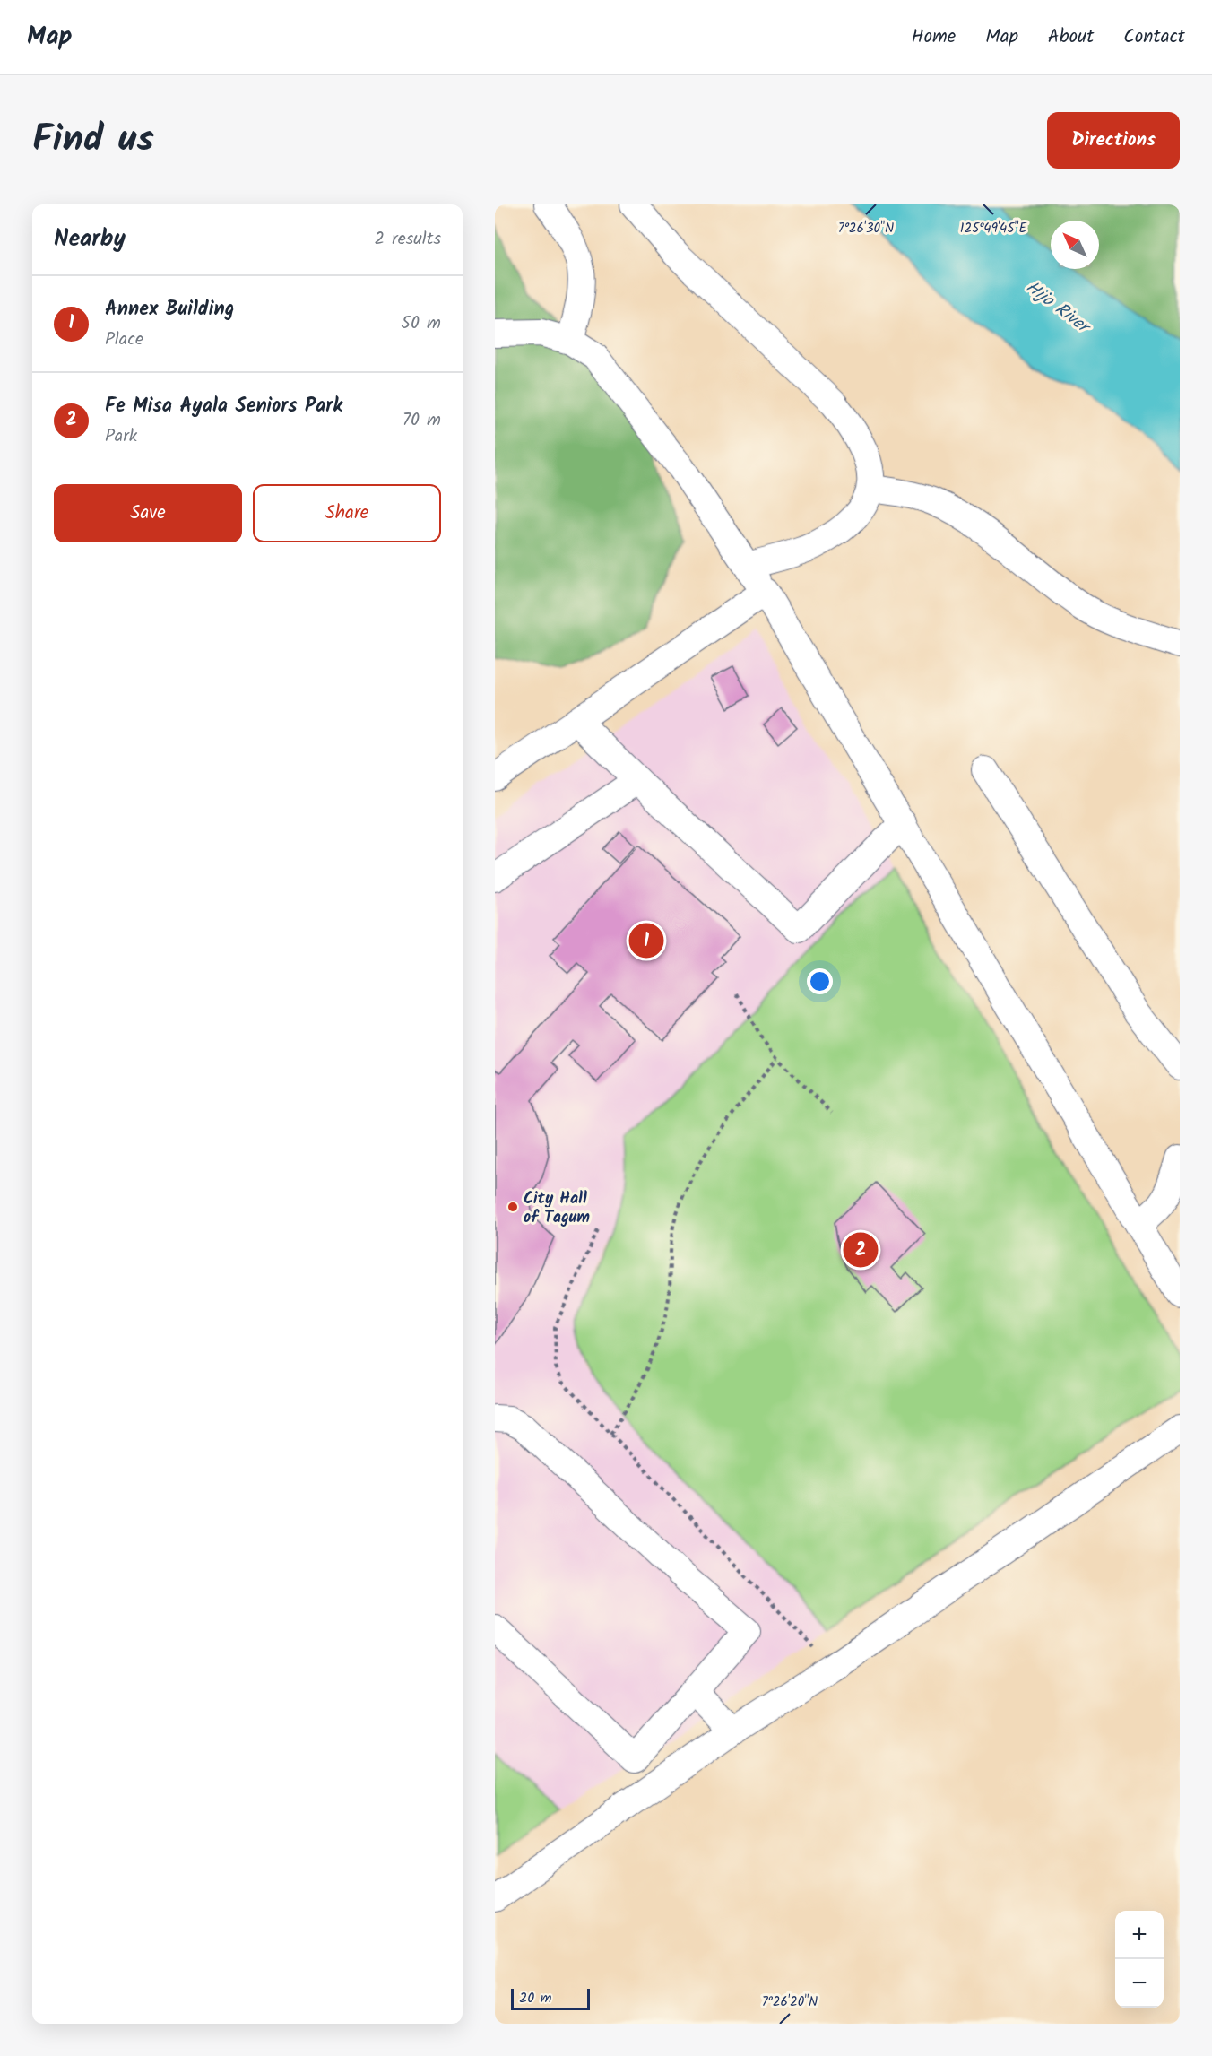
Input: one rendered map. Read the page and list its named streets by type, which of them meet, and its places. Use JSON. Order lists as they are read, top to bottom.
{
  "water": ["Hijo River"],
  "places": ["City Hall of Tagum"],
  "scale_bar": "20 m",
  "north": "top left",
  "page": {
    "header": "Map",
    "nav": [
      "Home",
      "Map",
      "About",
      "Contact"
    ],
    "title": "Find us",
    "buttons": [
      "Directions",
      ["Save", "Share"]
    ],
    "heading": ["Nearby", "2 results"],
    "list": [
      {
        "mark": "1",
        "name": "Annex Building",
        "note": "Place",
        "value": "50 m"
      },
      {
        "mark": "2",
        "name": "Fe Misa Ayala Seniors Park",
        "note": "Park",
        "value": "70 m"
      }
    ],
    "pins": ["1", "2"],
    "map_buttons": ["+", "−"],
    "scale": "20 m"
  },
  "coordinates": ["125°49'45\"E", "7°26'30\"N", "7°26'20\"N"]
}
